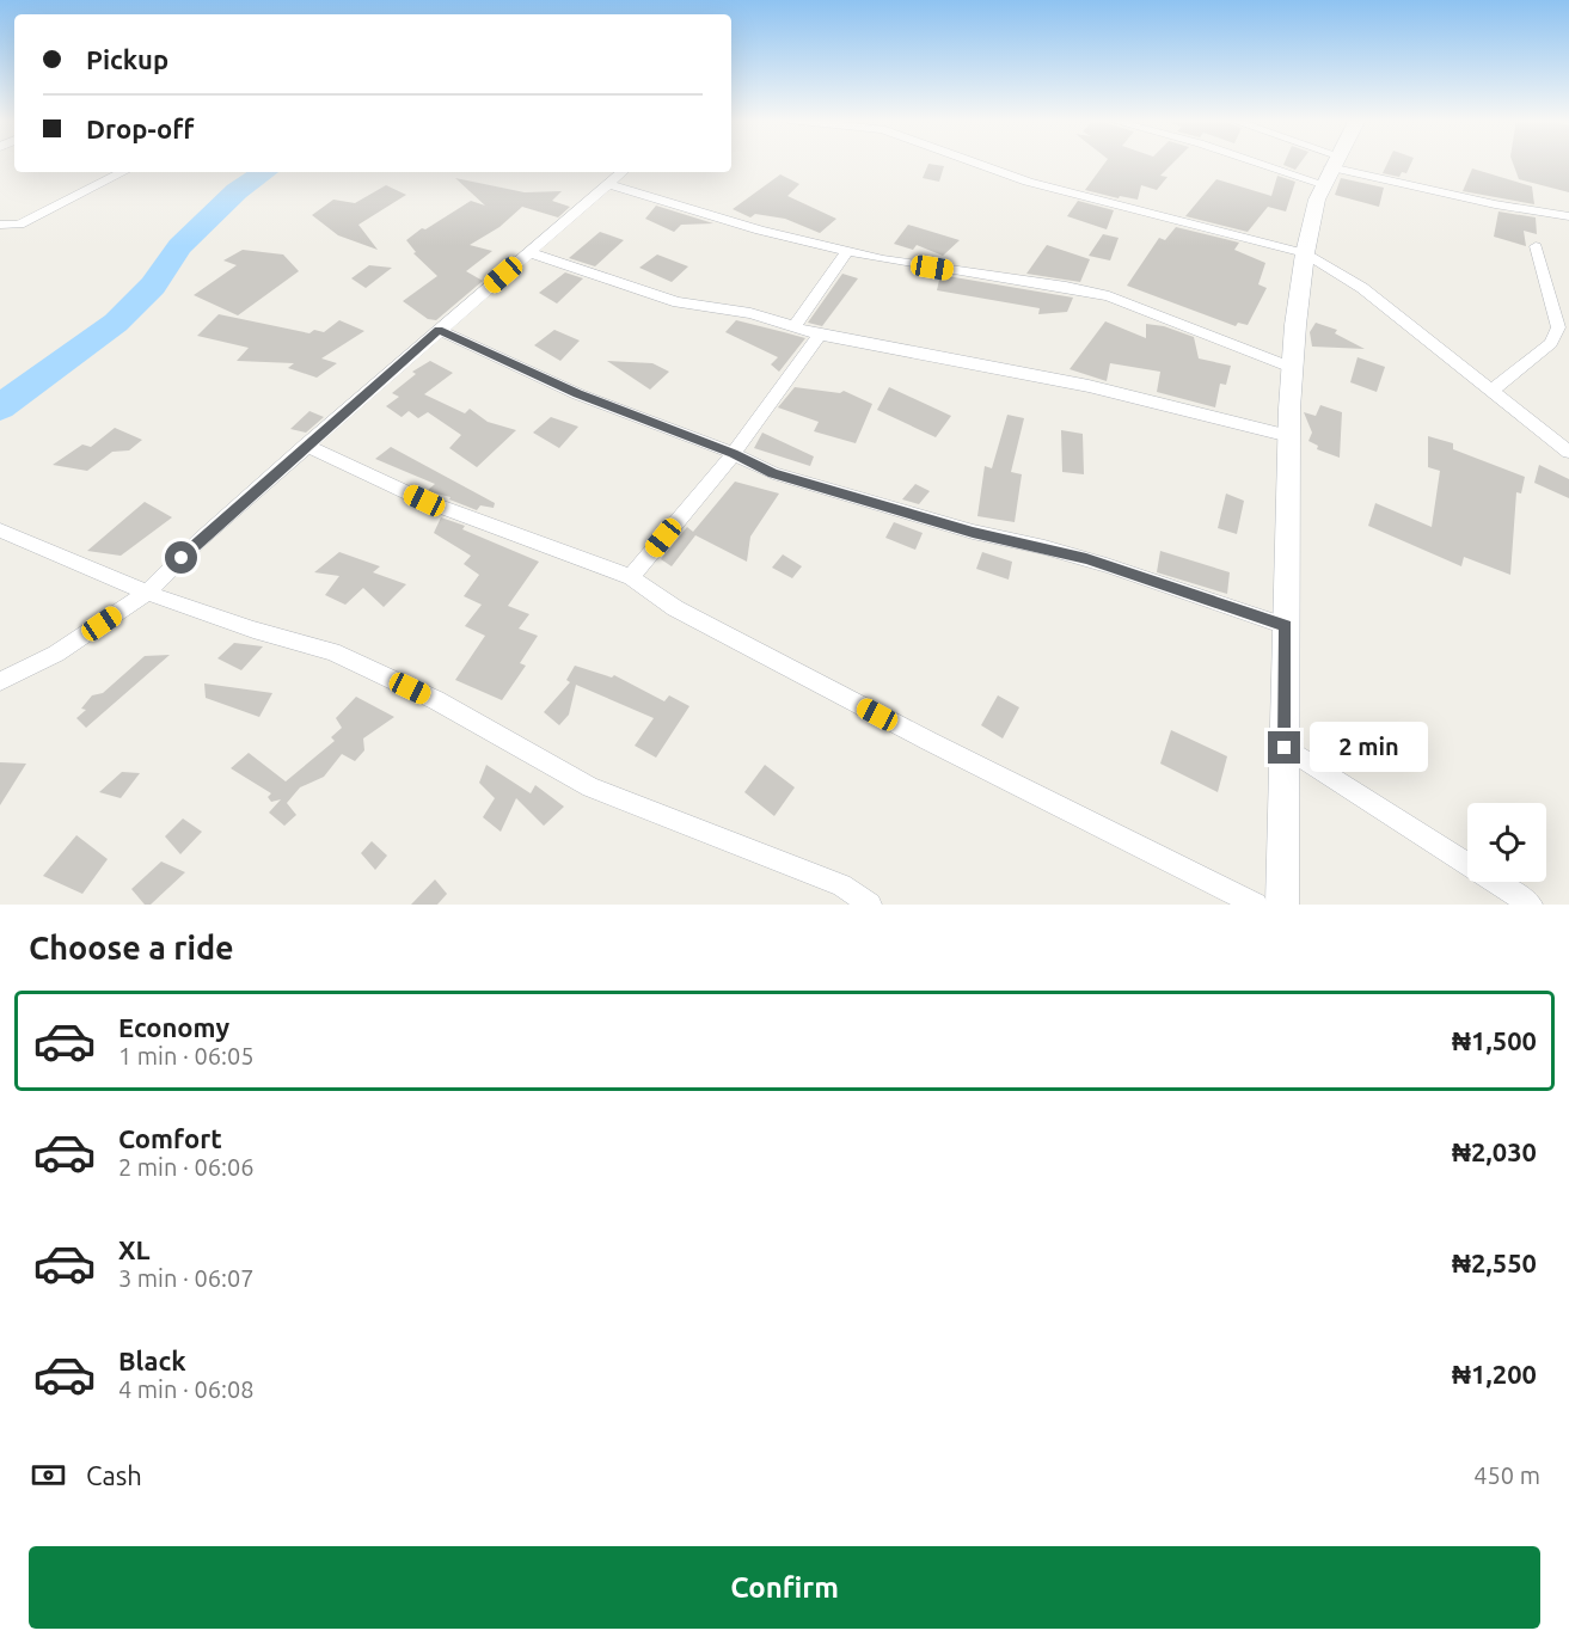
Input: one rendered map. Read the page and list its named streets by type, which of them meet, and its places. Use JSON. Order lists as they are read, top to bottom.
{
  "page": {
    "banner": ["Pickup", "Drop-off"],
    "bubble": "2 min",
    "heading": "Choose a ride",
    "list": [
      {
        "name": "Economy",
        "note": "1 min · 06:05",
        "value": "₦1,500"
      },
      {
        "name": "Comfort",
        "note": "2 min · 06:06",
        "value": "₦2,030"
      },
      {
        "name": "XL",
        "note": "3 min · 06:07",
        "value": "₦2,550"
      },
      {
        "name": "Black",
        "note": "4 min · 06:08",
        "value": "₦1,200"
      }
    ],
    "pay": ["Cash", "450 m"],
    "buttons": "Confirm"
  }
}
